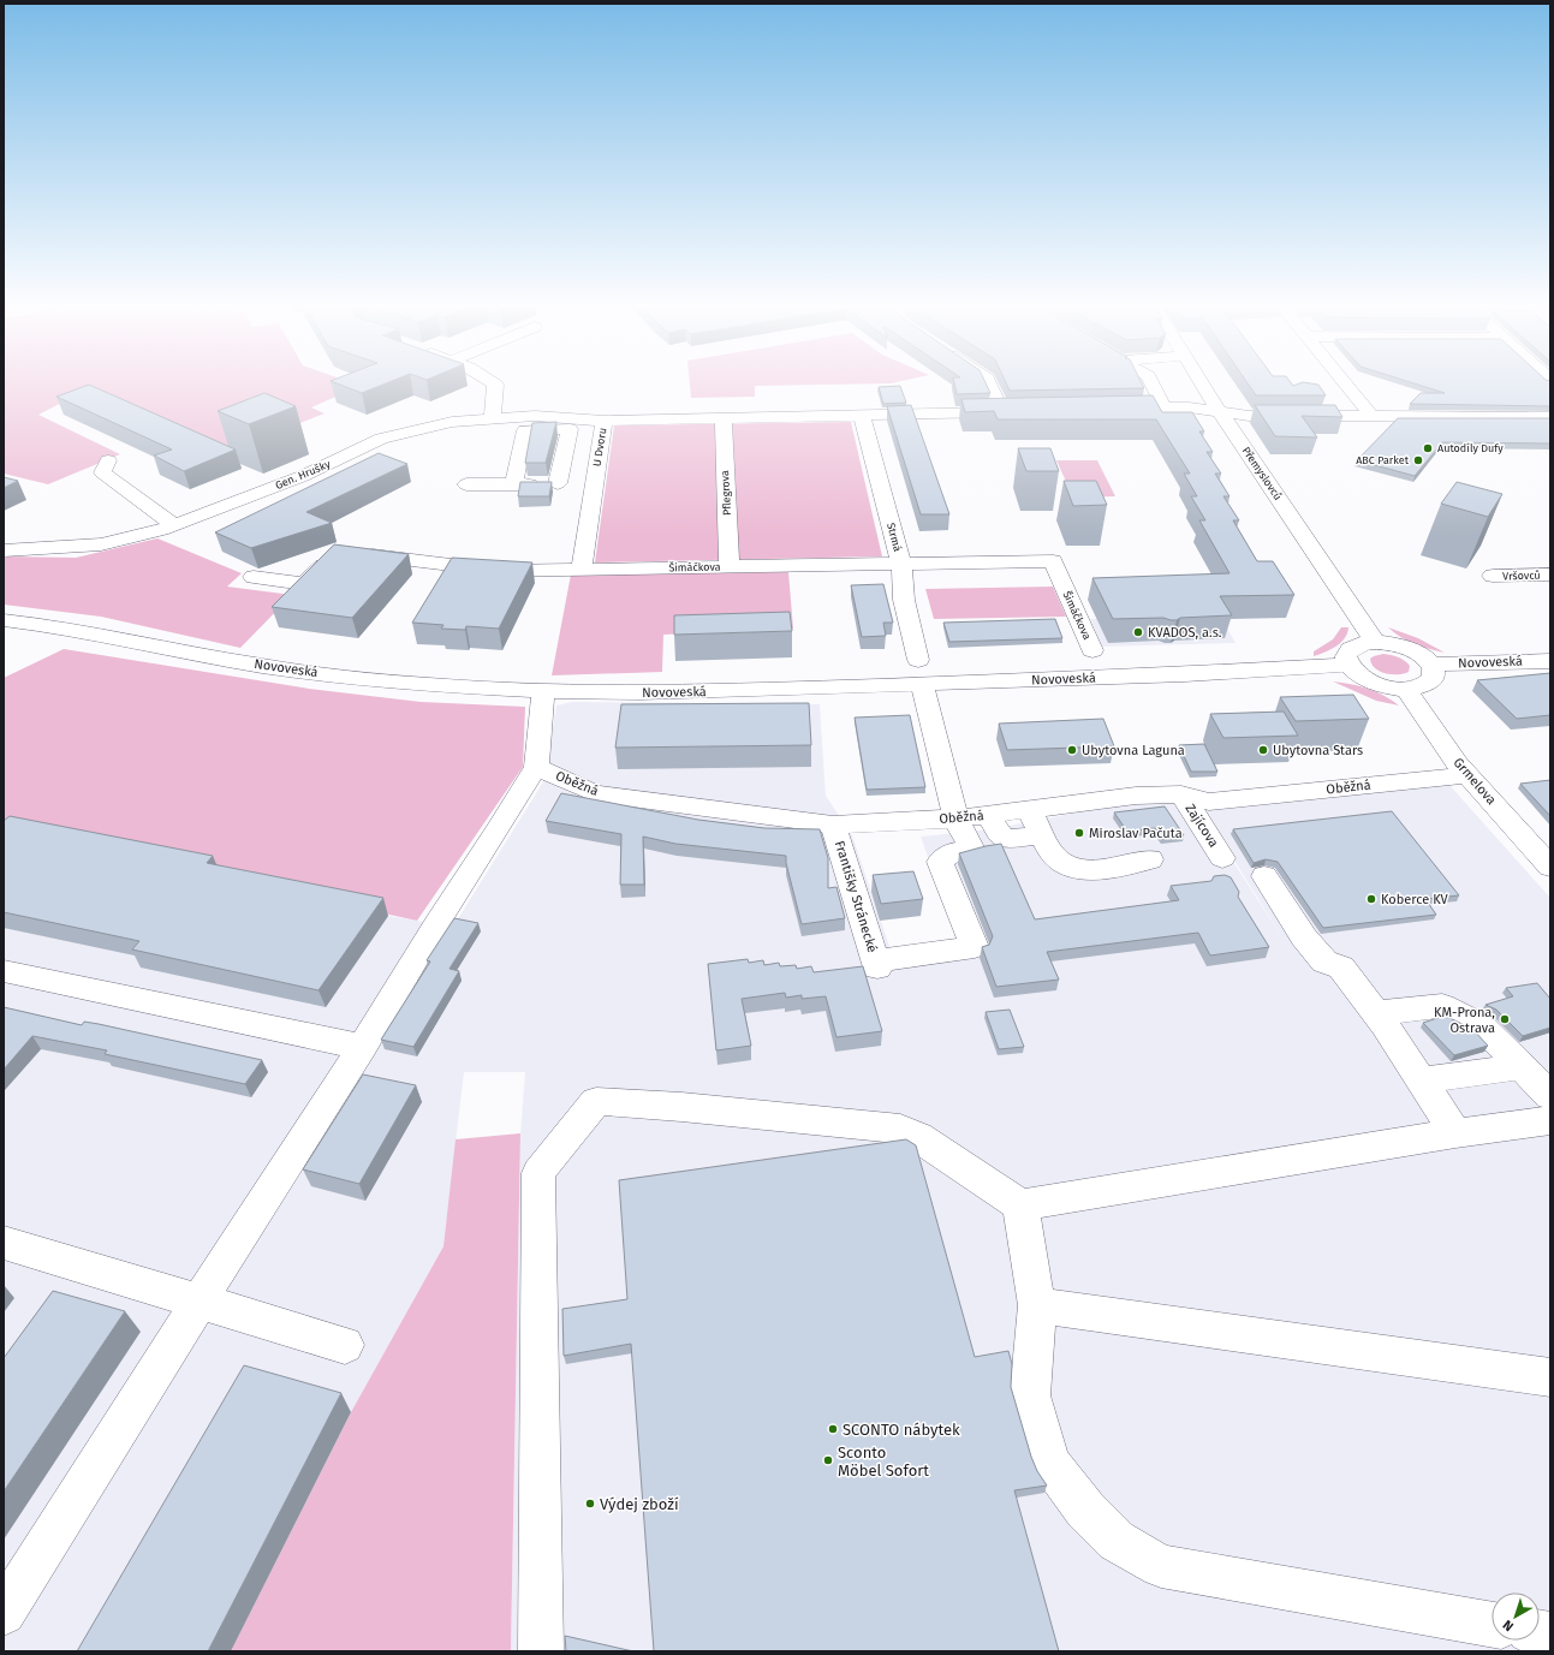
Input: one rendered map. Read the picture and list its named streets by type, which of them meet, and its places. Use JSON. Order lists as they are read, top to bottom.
{
  "streets": {
    "street": [
      "U Dvoru",
      "Přemyslovců",
      "Gen. Hrušky",
      "Pflegrova",
      "Strmá",
      "Šimáčkova",
      "Vršovců",
      "Novoveská",
      "Grmelova",
      "Oběžná",
      "Zajícova",
      "Františky Stránecké"
    ]
  },
  "crossings": [
    ["U Dvoru", "Gen. Hrušky"],
    ["U Dvoru", "Pflegrova"],
    ["U Dvoru", "Strmá"],
    ["U Dvoru", "Šimáčkova"],
    ["Pflegrova", "Šimáčkova"],
    ["Strmá", "Šimáčkova"],
    ["Grmelova", "Oběžná"],
    ["Oběžná", "Zajícova"],
    ["Oběžná", "Františky Stránecké"]
  ],
  "places": [
    "Autodíly Dufy",
    "ABC Parket",
    "KVADOS, a.s.",
    "Ubytovna Laguna",
    "Ubytovna Stars",
    "Miroslav Pačuta",
    "Koberce KV",
    "KM-Prona, Ostrava",
    "SCONTO nábytek",
    "Sconto Möbel Sofort",
    "Výdej zboží"
  ],
  "north": "bottom left"
}
